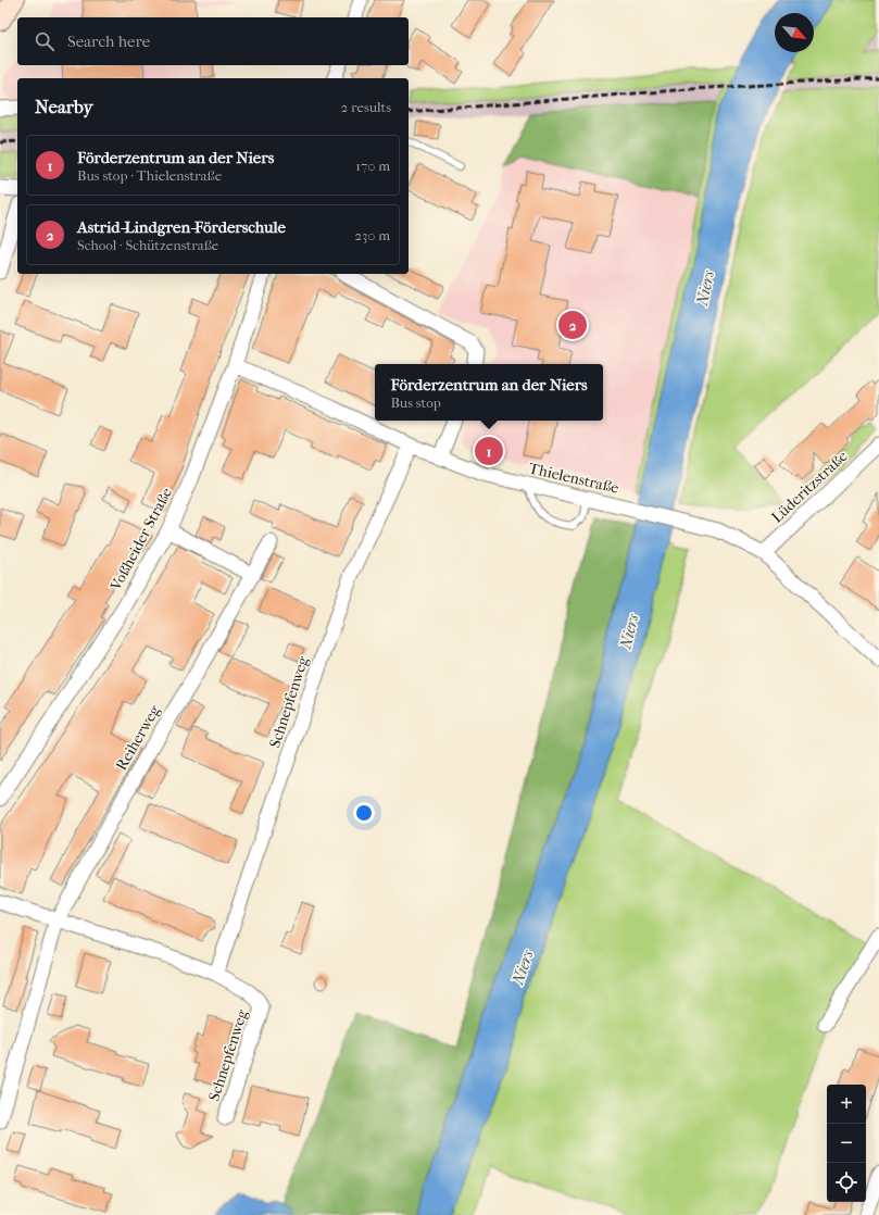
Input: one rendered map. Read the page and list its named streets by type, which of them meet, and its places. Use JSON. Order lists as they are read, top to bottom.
{
  "streets": {
    "street": [
      "Thielenstraße",
      "Lüderitzstraße",
      "Voßheider Straße",
      "Schnepfenweg",
      "Reiherweg"
    ]
  },
  "crossings": [
    ["Thielenstraße", "Lüderitzstraße"],
    ["Thielenstraße", "Voßheider Straße"],
    ["Thielenstraße", "Schnepfenweg"],
    ["Schnepfenweg", "Reiherweg"]
  ],
  "water": ["Niers"],
  "north": "bottom right",
  "page": {
    "search": "Search here",
    "heading": ["Nearby", "2 results"],
    "list": [
      {
        "mark": "1",
        "name": "Förderzentrum an der Niers",
        "note": "Bus stop · Thielenstraße",
        "value": "170 m"
      },
      {
        "mark": "2",
        "name": "Astrid-Lindgren-Förderschule",
        "note": "School · Schützenstraße",
        "value": "230 m"
      }
    ],
    "pins": ["2", "1"],
    "popup": ["Förderzentrum an der Niers", "Bus stop"],
    "map_buttons": ["+", "−"]
  }
}
